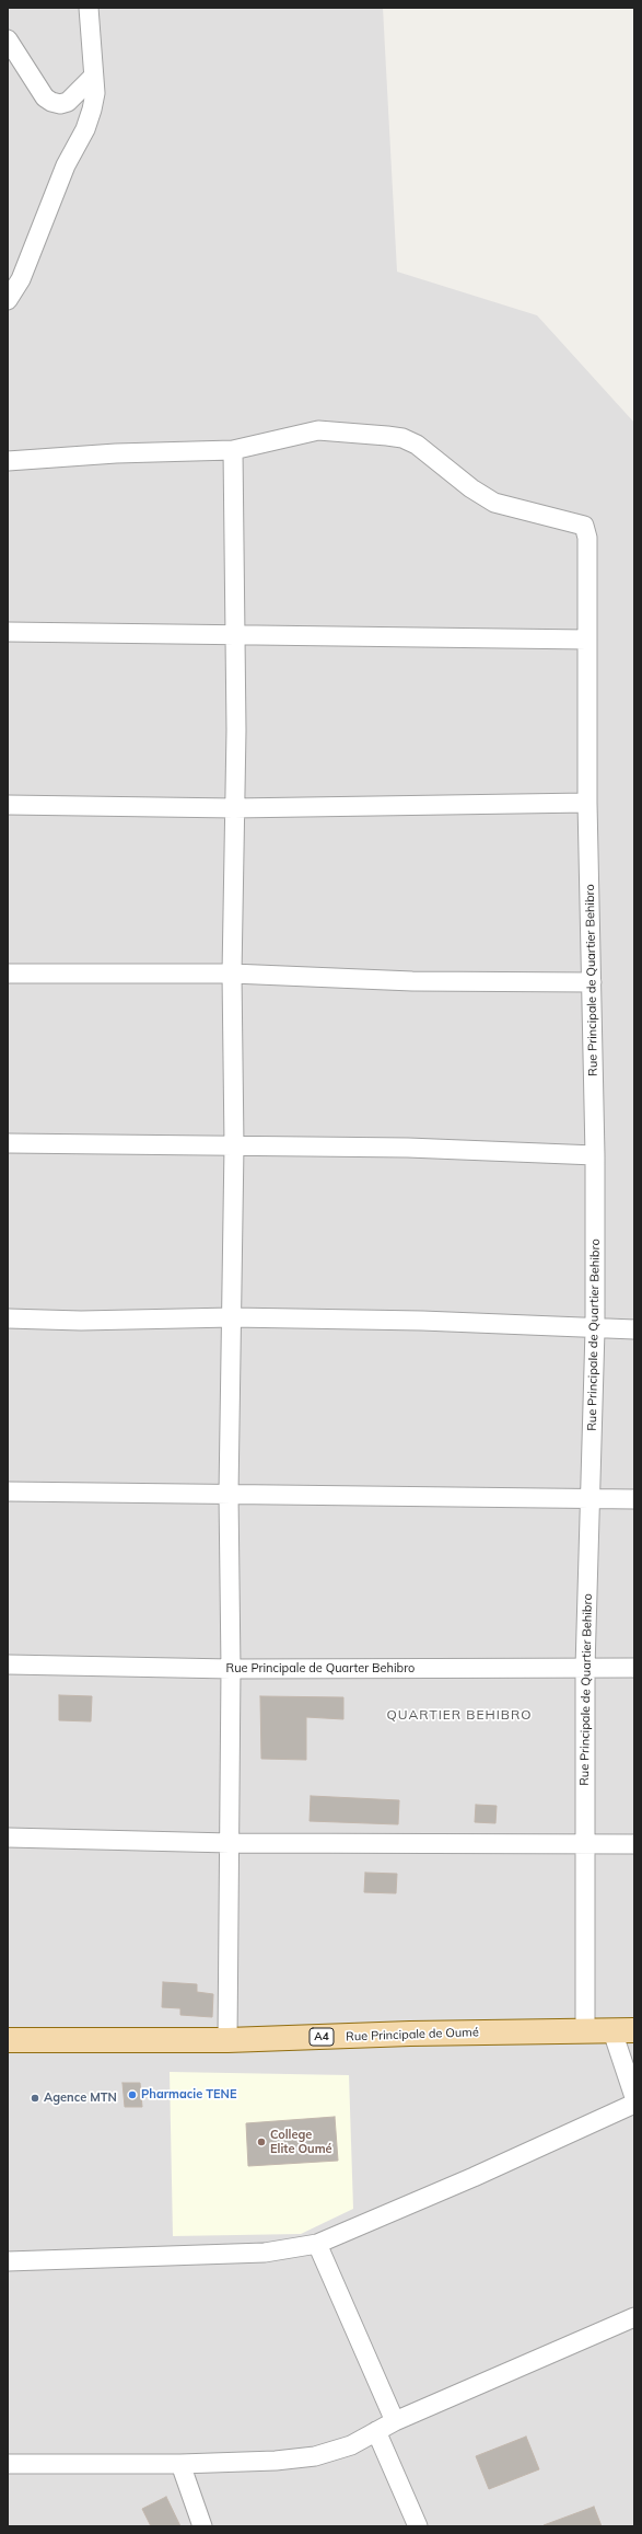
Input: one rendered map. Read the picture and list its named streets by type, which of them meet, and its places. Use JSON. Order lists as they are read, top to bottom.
{
  "streets": {
    "main road": ["Rue Principale de Oumé", "A4"],
    "street": ["Rue Principale de Quartier Behibro", "Rue Principale de Quarter Behibro"]
  },
  "crossings": [
    ["Rue Principale de Quartier Behibro", "Rue Principale de Quarter Behibro"],
    ["Rue Principale de Quartier Behibro", "Rue Principale de Oumé"]
  ],
  "districts": ["QUARTIER BEHIBRO"],
  "places": ["Pharmacie TENE", "Agence MTN", "College Elite Oumé"]
}
